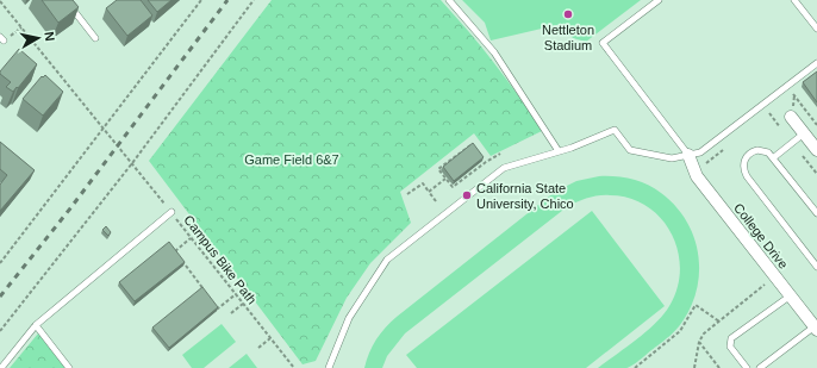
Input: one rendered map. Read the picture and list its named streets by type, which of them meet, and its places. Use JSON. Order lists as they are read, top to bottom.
{
  "streets": {
    "street": ["College Drive"],
    "path": ["Campus Bike Path"]
  },
  "parks": ["Game Field 6&7"],
  "places": ["Nettleton Stadium", "California State University, Chico"],
  "north": "right"
}
